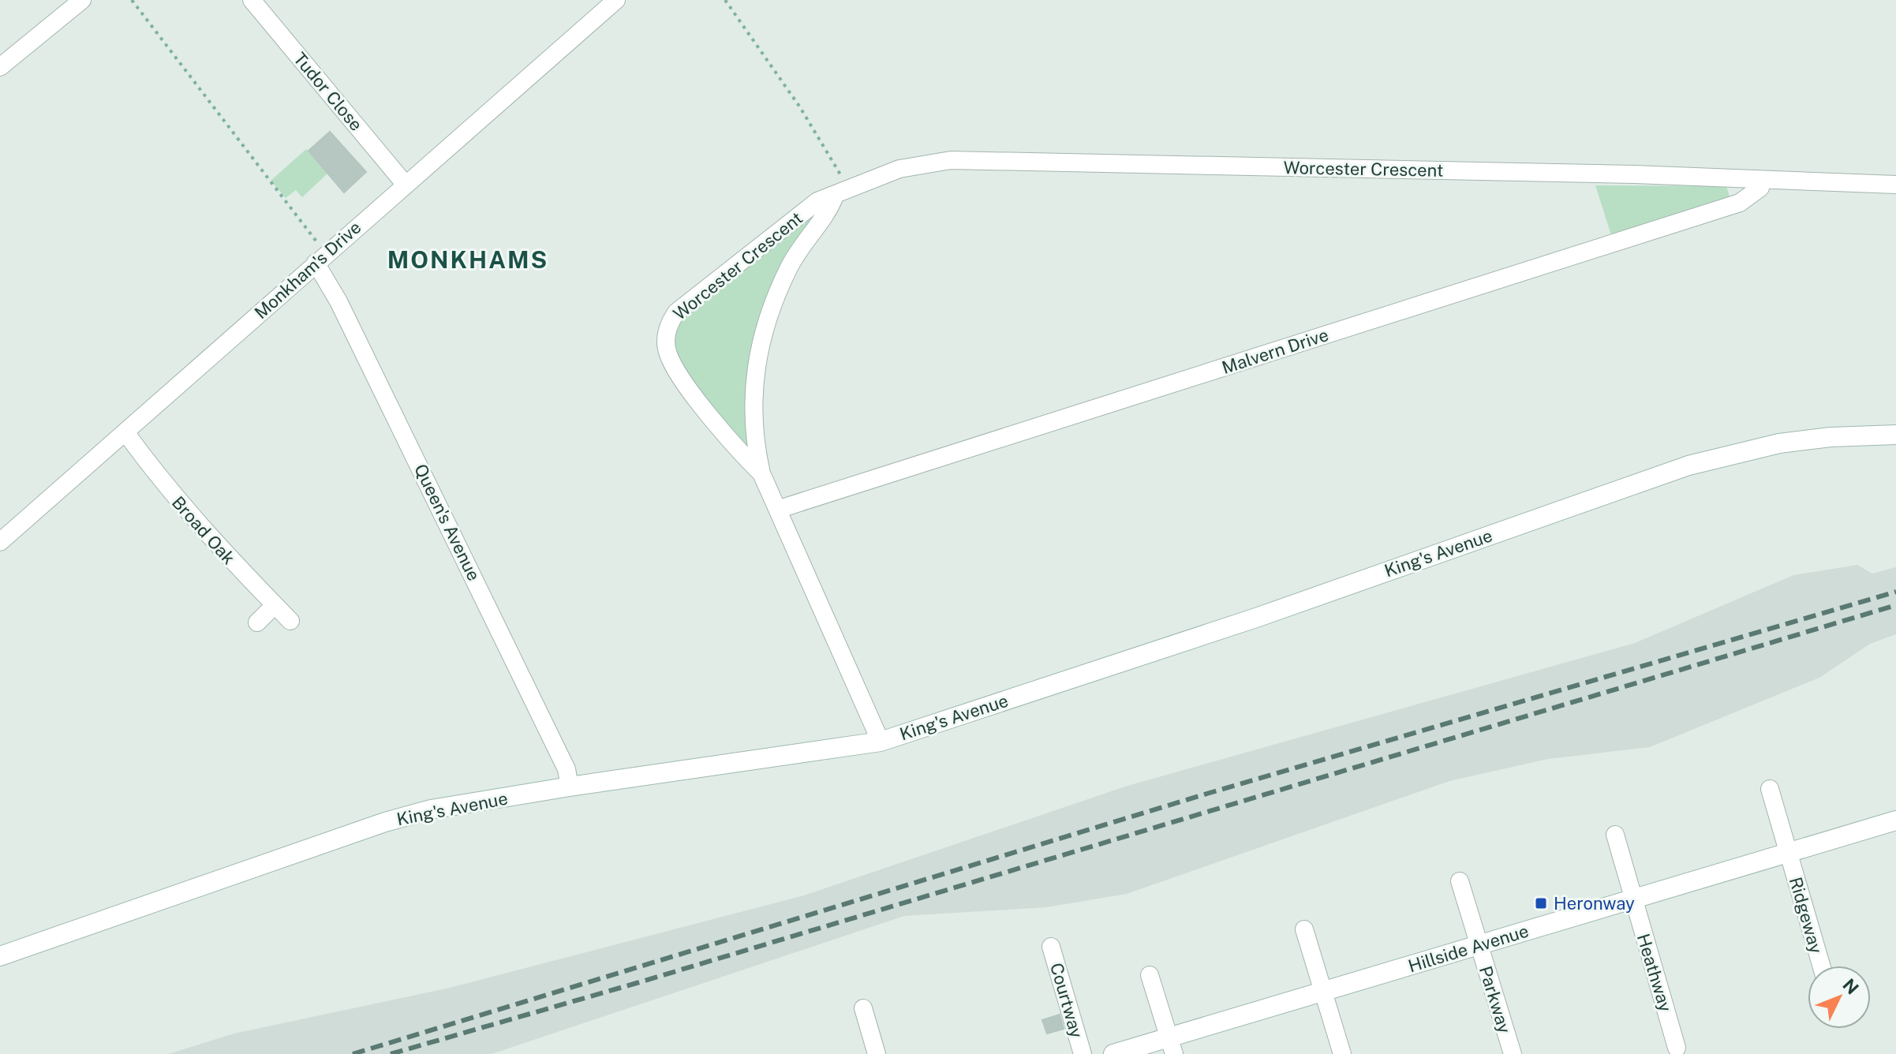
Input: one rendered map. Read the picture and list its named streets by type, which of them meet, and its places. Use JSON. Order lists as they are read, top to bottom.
{
  "streets": {
    "street": [
      "Tudor Close",
      "Worcester Crescent",
      "Monkham's Drive",
      "Malvern Drive",
      "Queen's Avenue",
      "Broad Oak",
      "King's Avenue",
      "Ridgeway",
      "Hillside Avenue",
      "Heathway",
      "Parkway",
      "Courtway"
    ]
  },
  "crossings": [
    ["Tudor Close", "Monkham's Drive"],
    ["Worcester Crescent", "Malvern Drive"],
    ["Worcester Crescent", "King's Avenue"],
    ["Monkham's Drive", "Queen's Avenue"],
    ["Monkham's Drive", "Broad Oak"],
    ["Queen's Avenue", "King's Avenue"],
    ["Ridgeway", "Hillside Avenue"],
    ["Hillside Avenue", "Heathway"],
    ["Hillside Avenue", "Parkway"]
  ],
  "districts": ["MONKHAMS"],
  "places": {
    "transit": ["Heronway"]
  },
  "north": "top right"
}
